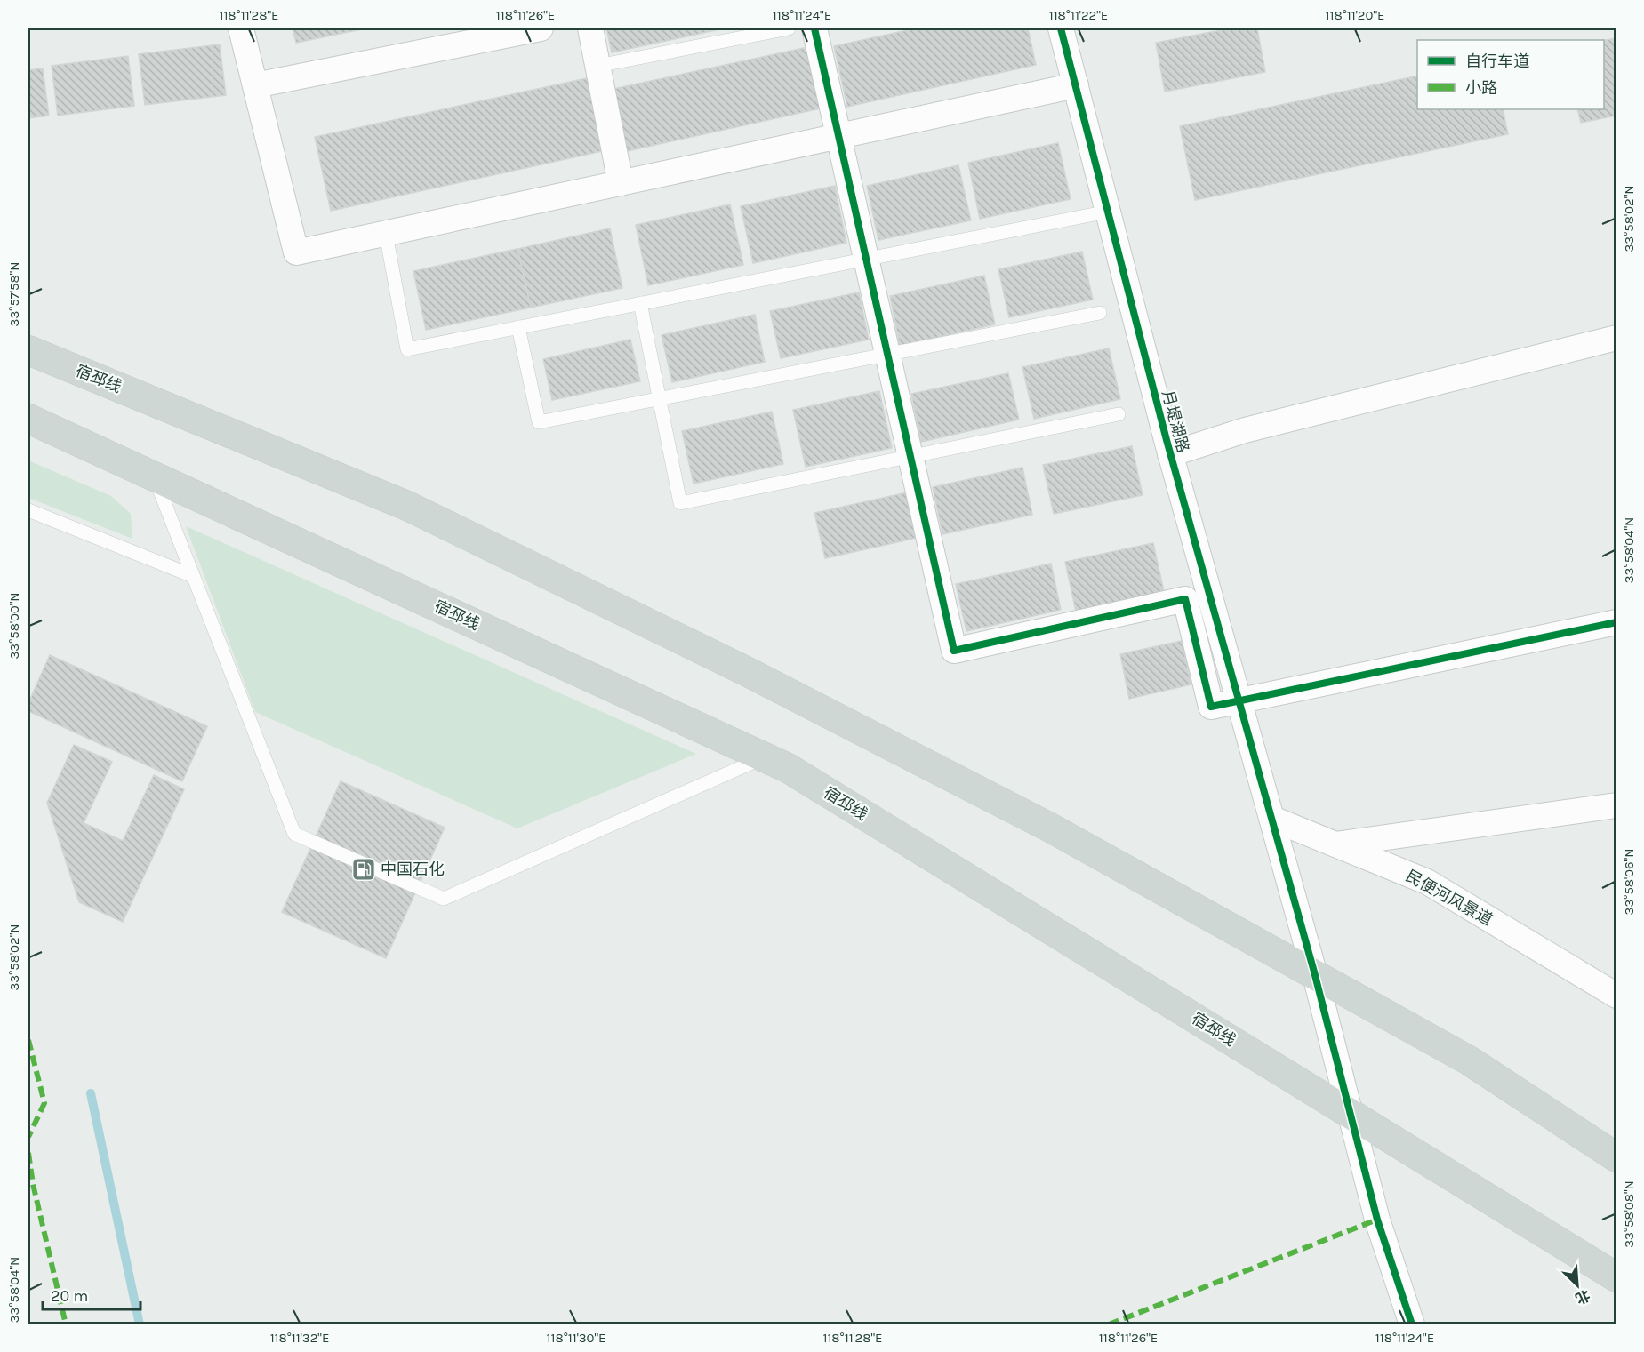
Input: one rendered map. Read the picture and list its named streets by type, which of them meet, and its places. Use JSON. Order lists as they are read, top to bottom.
{
  "streets": {
    "main road": ["宿邳线"],
    "street": ["月堤湖路", "民便河风景道"]
  },
  "crossings": [
    ["宿邳线", "月堤湖路"],
    ["月堤湖路", "民便河风景道"]
  ],
  "places": {
    "fuel station": ["中国石化"]
  },
  "legend": ["自行车道", "小路"],
  "scale_bar": "20 m",
  "north": "bottom right",
  "coordinates": [
    "118°11'28\"E",
    "118°11'26\"E",
    "118°11'24\"E",
    "118°11'22\"E",
    "118°11'20\"E",
    "33°58'02\"N",
    "33°57'58\"N",
    "33°58'04\"N",
    "33°58'00\"N",
    "33°58'06\"N",
    "33°58'08\"N",
    "118°11'32\"E",
    "118°11'30\"E"
  ]
}
